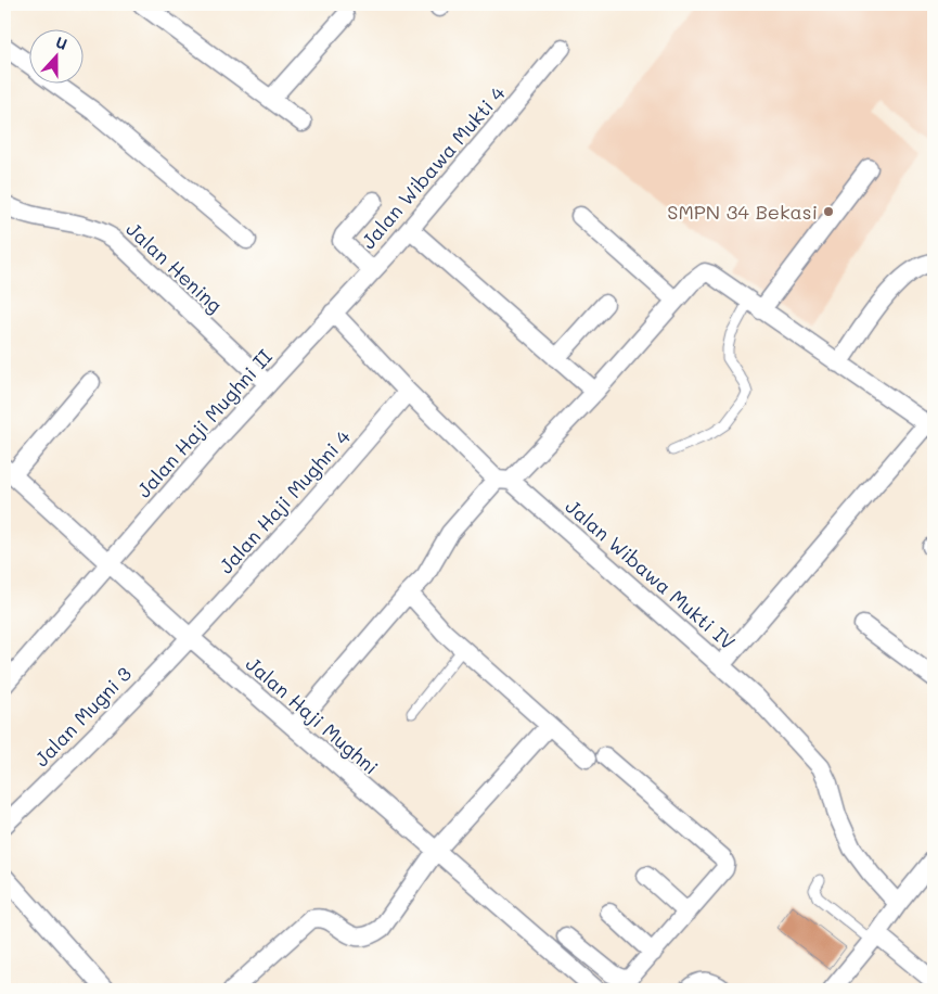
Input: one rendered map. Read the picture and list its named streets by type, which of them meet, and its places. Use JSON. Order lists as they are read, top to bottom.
{
  "streets": {
    "street": [
      "Jalan Wibawa Mukti 4",
      "Jalan Hening",
      "Jalan Haji Mughni II",
      "Jalan Haji Mughni 4",
      "Jalan Wibawa Mukti IV",
      "Jalan Haji Mughni",
      "Jalan Mugni 3"
    ]
  },
  "crossings": [
    ["Jalan Wibawa Mukti 4", "Jalan Haji Mughni II"],
    ["Jalan Wibawa Mukti 4", "Jalan Wibawa Mukti IV"],
    ["Jalan Hening", "Jalan Haji Mughni II"],
    ["Jalan Haji Mughni II", "Jalan Wibawa Mukti IV"],
    ["Jalan Haji Mughni II", "Jalan Haji Mughni"],
    ["Jalan Haji Mughni 4", "Jalan Wibawa Mukti IV"],
    ["Jalan Haji Mughni 4", "Jalan Haji Mughni"],
    ["Jalan Haji Mughni 4", "Jalan Mugni 3"],
    ["Jalan Haji Mughni", "Jalan Mugni 3"]
  ],
  "places": ["SMPN 34 Bekasi"],
  "north": "top"
}
